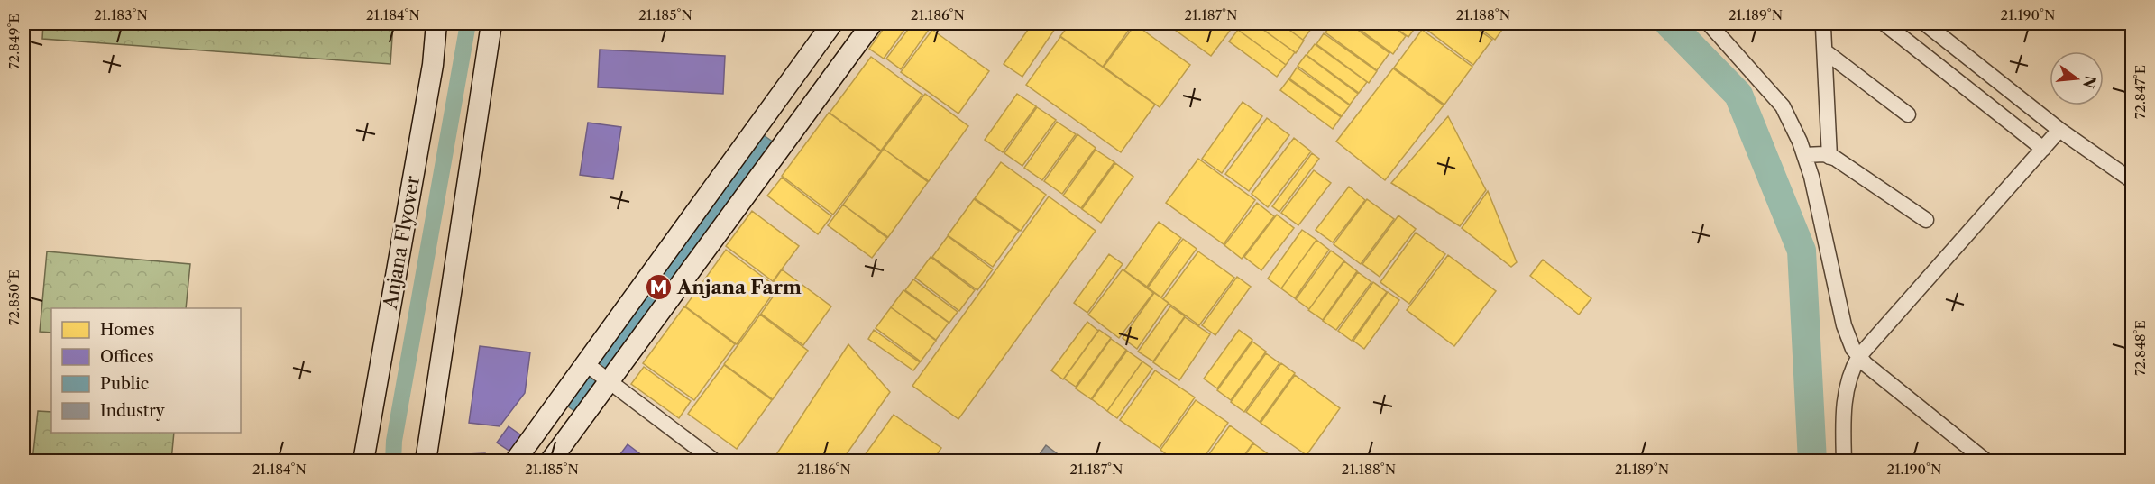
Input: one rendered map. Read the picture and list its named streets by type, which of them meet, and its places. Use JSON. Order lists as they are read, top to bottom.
{
  "streets": {
    "main road": ["Anjana Flyover"]
  },
  "places": {
    "metro station": ["Anjana Farm"]
  },
  "legend": [
    "Homes",
    "Offices",
    "Public",
    "Industry"
  ],
  "north": "right",
  "coordinates": [
    "21.183°N",
    "21.184°N",
    "21.185°N",
    "21.186°N",
    "21.187°N",
    "21.188°N",
    "21.189°N",
    "21.190°N",
    "72.849°E",
    "72.847°E",
    "72.850°E",
    "72.848°E"
  ]
}
